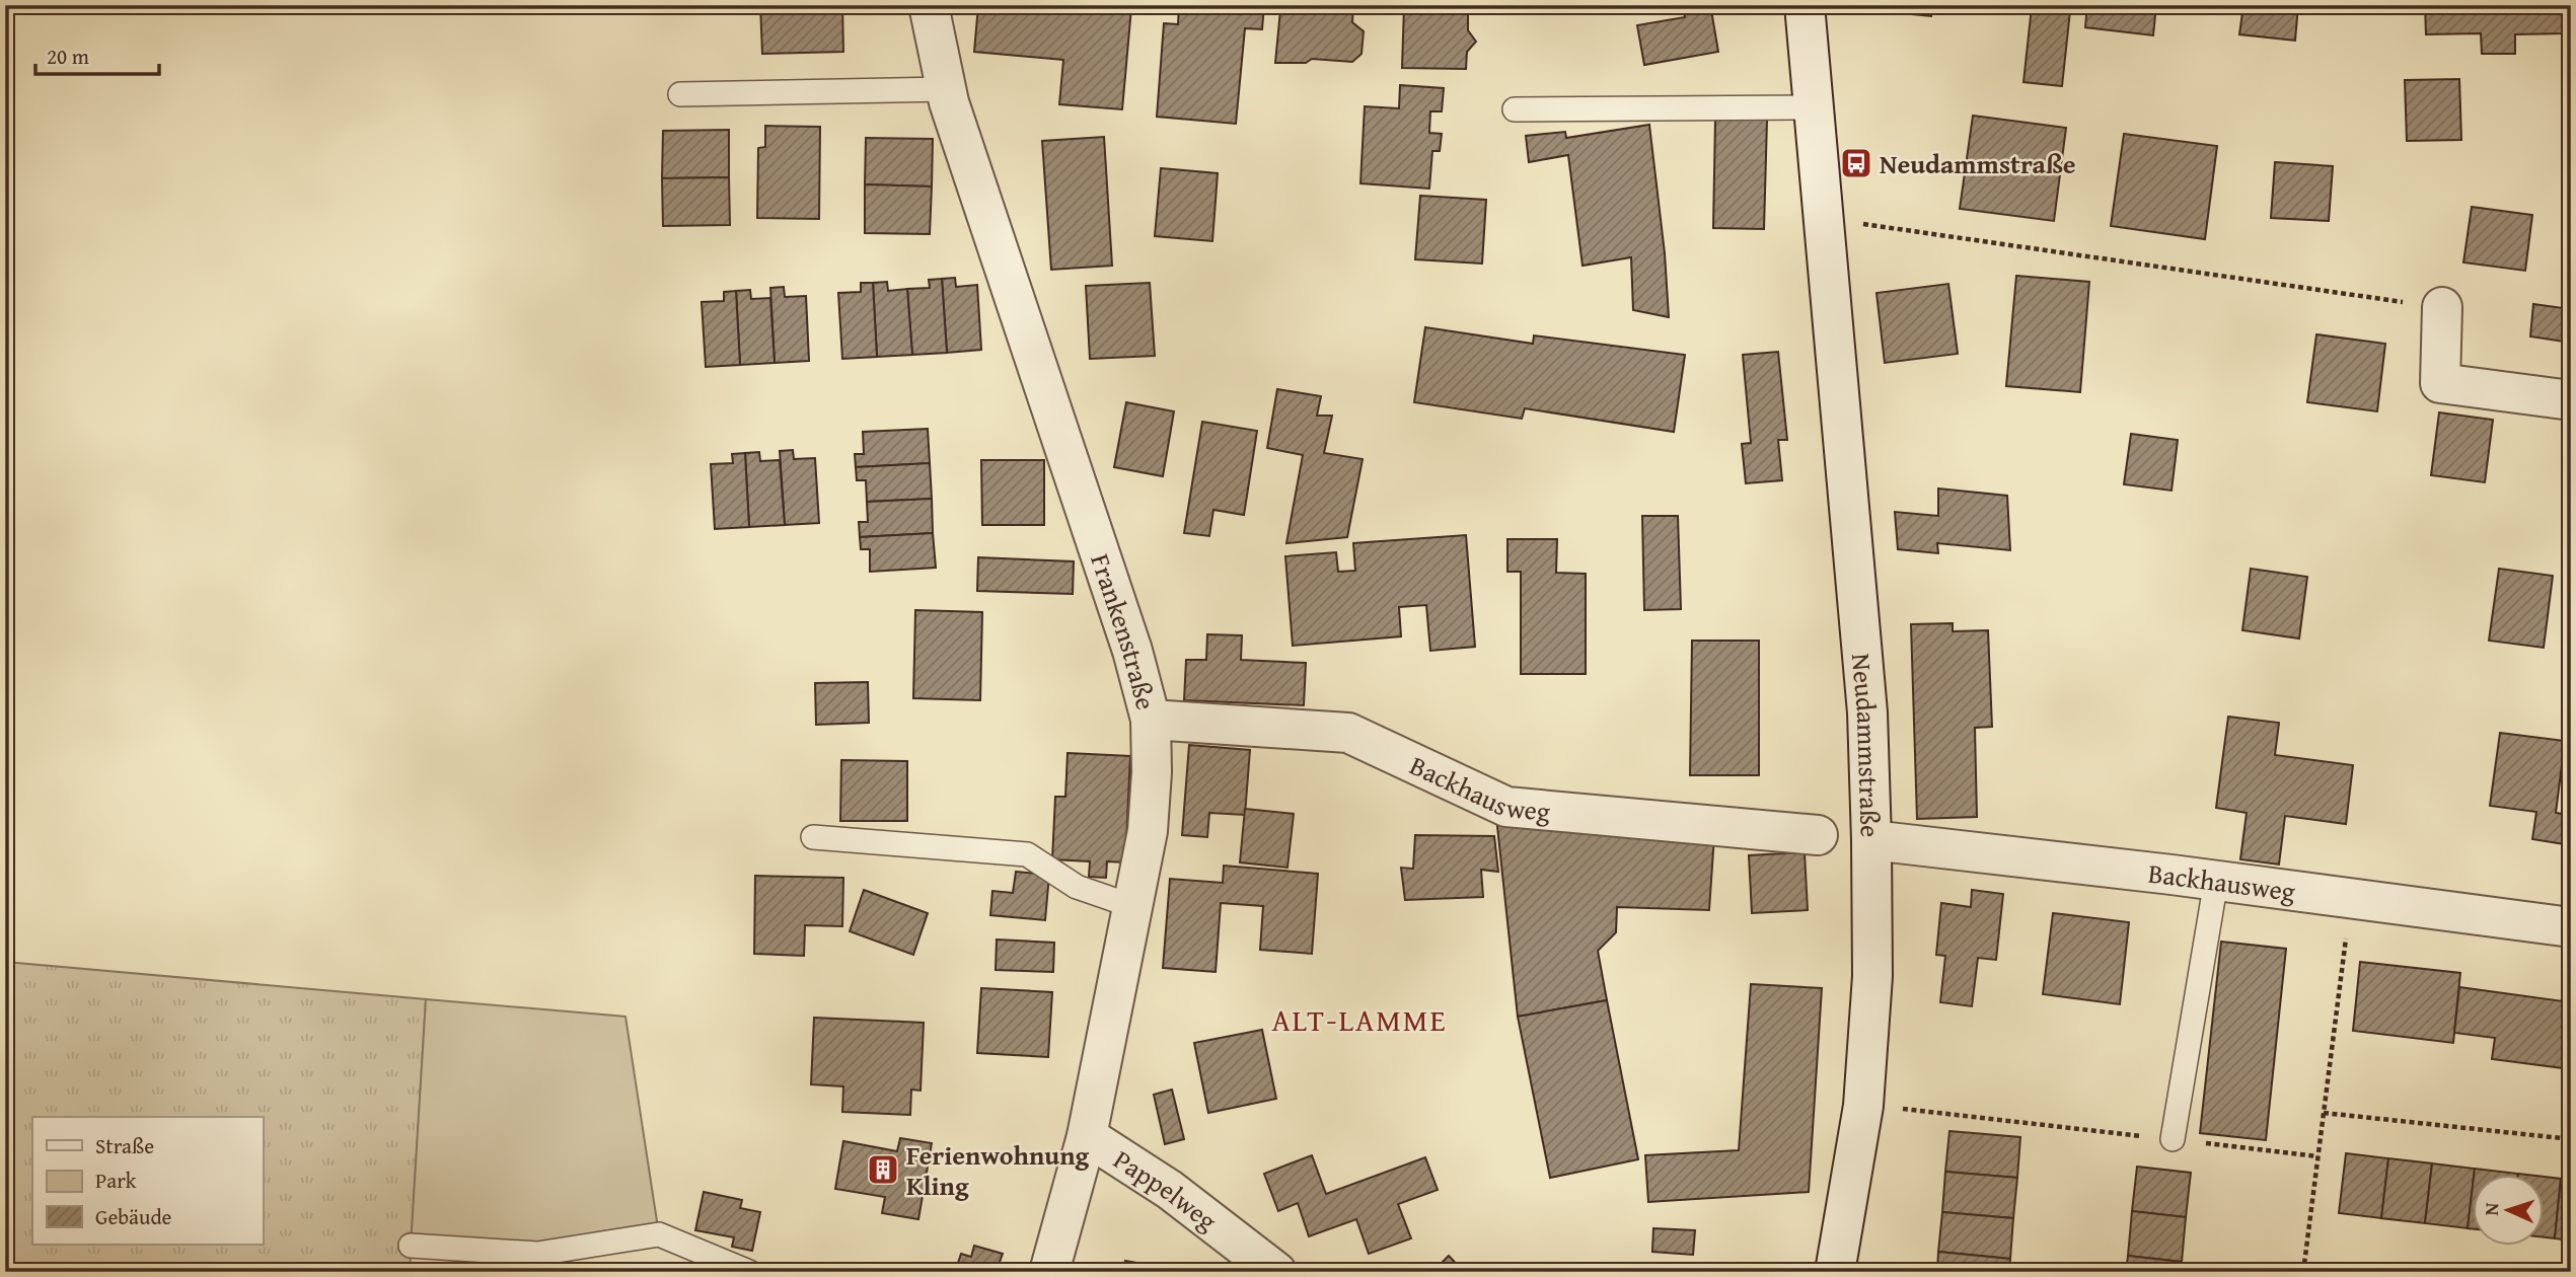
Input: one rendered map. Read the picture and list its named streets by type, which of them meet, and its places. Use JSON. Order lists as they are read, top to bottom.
{
  "streets": {
    "street": [
      "Frankenstraße",
      "Neudammstraße",
      "Backhausweg",
      "Pappelweg"
    ]
  },
  "crossings": [
    ["Frankenstraße", "Backhausweg"],
    ["Frankenstraße", "Pappelweg"],
    ["Neudammstraße", "Backhausweg"]
  ],
  "districts": ["ALT-LAMME"],
  "places": {
    "bus stop": ["Neudammstraße"],
    "building": ["Ferienwohnung Kling"]
  },
  "legend": ["Straße", "Park", "Gebäude"],
  "scale_bar": "20 m",
  "north": "left"
}
